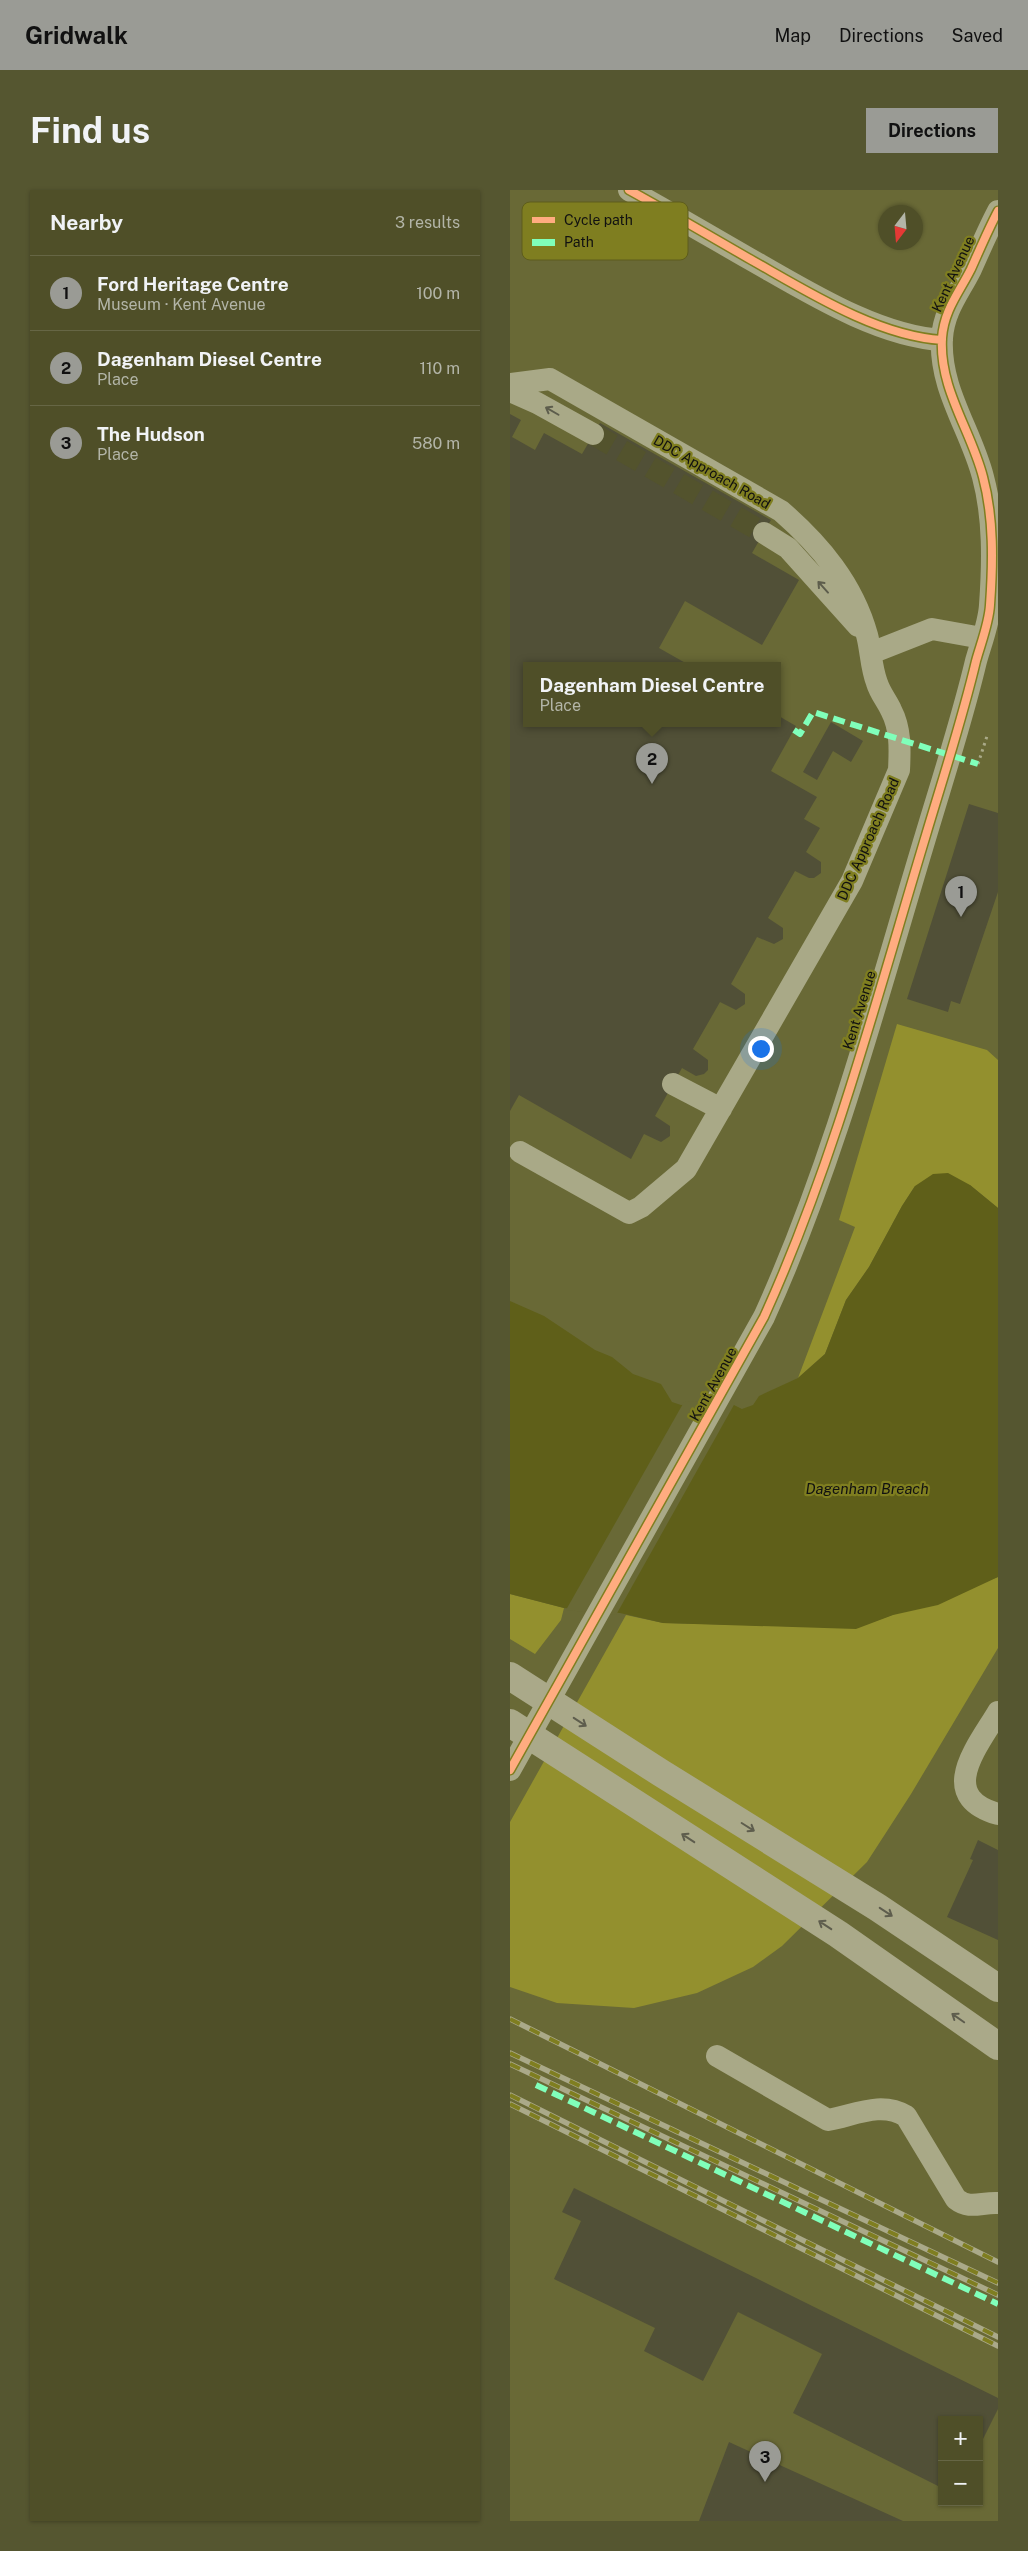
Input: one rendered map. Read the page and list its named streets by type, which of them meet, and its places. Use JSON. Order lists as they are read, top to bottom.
{
  "streets": {
    "street": ["Kent Avenue", "DDC Approach Road"]
  },
  "water": ["Dagenham Breach"],
  "legend": ["Cycle path", "Path"],
  "north": "bottom",
  "page": {
    "header": "Gridwalk",
    "nav": ["Map", "Directions", "Saved"],
    "buttons": "Directions",
    "title": "Find us",
    "heading": ["Nearby", "3 results"],
    "list": [
      {
        "mark": "1",
        "name": "Ford Heritage Centre",
        "note": "Museum · Kent Avenue",
        "value": "100 m"
      },
      {
        "mark": "2",
        "name": "Dagenham Diesel Centre",
        "note": "Place",
        "value": "110 m"
      },
      {
        "mark": "3",
        "name": "The Hudson",
        "note": "Place",
        "value": "580 m"
      }
    ],
    "popup": ["Dagenham Diesel Centre", "Place"],
    "pins": ["2", "1", "3"],
    "map_buttons": ["+", "−"]
  }
}
